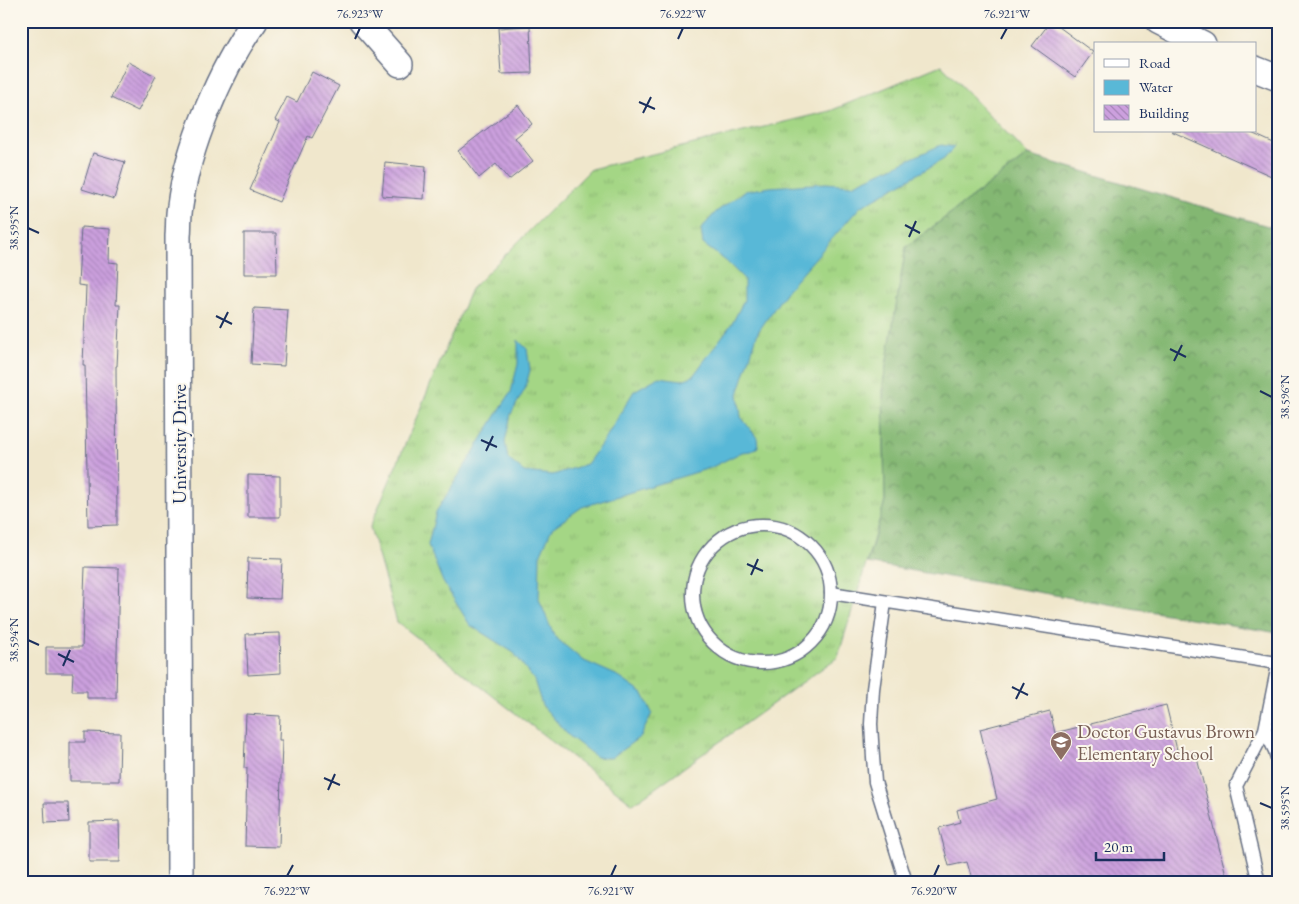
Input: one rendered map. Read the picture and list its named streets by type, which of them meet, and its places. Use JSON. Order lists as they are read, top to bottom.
{
  "streets": {
    "street": ["University Drive"]
  },
  "places": {
    "school or university": ["Doctor Gustavus Brown Elementary School"]
  },
  "legend": ["Road", "Water", "Building"],
  "scale_bar": "20 m",
  "coordinates": [
    "76.923°W",
    "76.922°W",
    "76.921°W",
    "38.595°N",
    "38.596°N",
    "38.594°N",
    "76.920°W"
  ]
}
